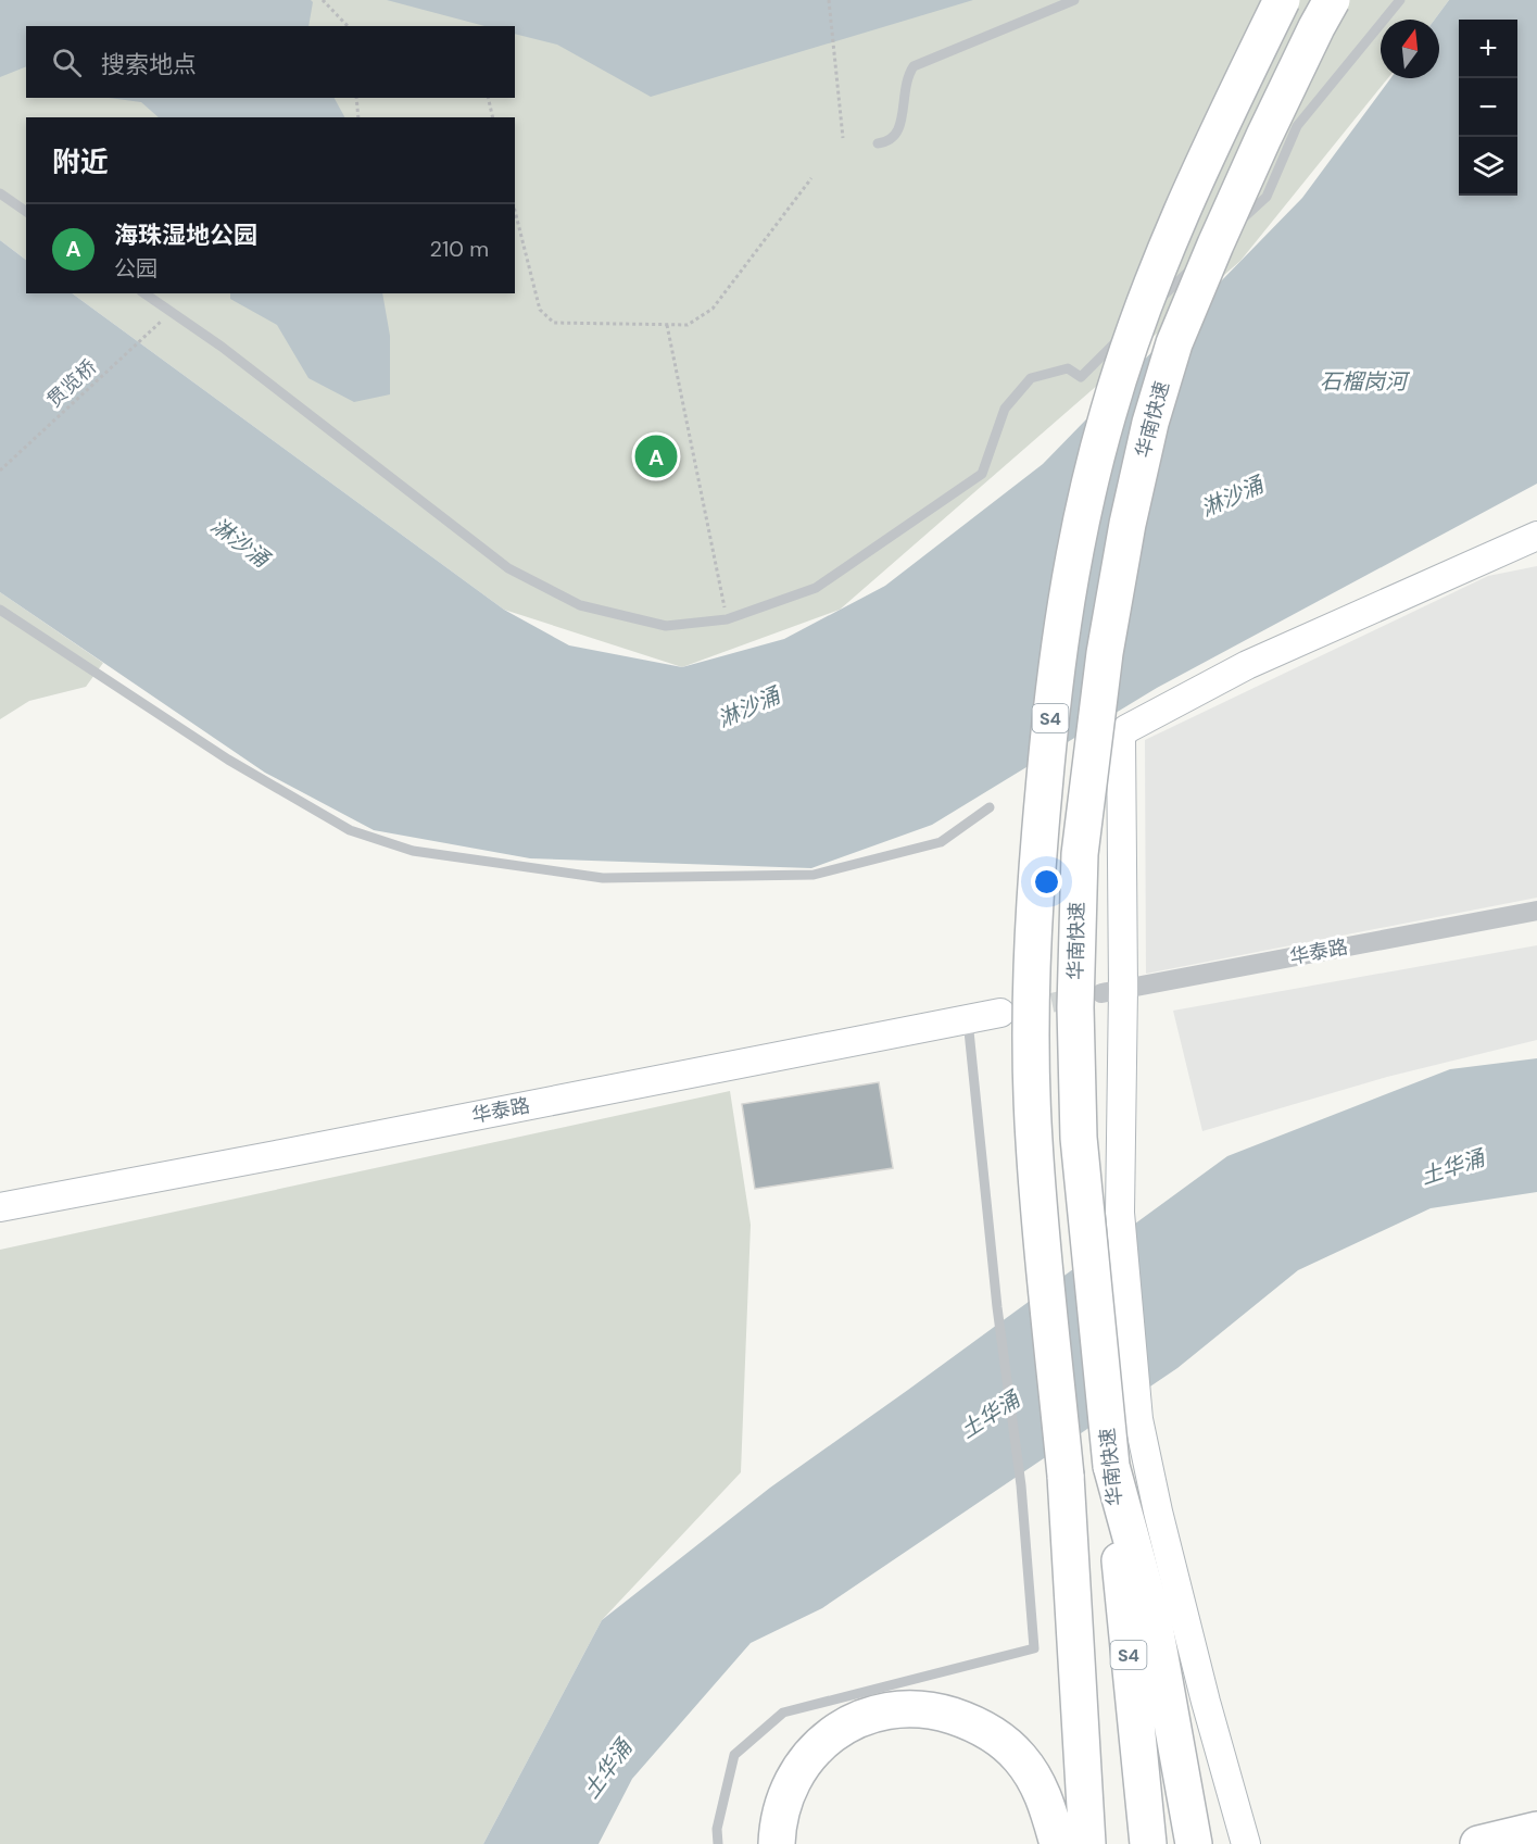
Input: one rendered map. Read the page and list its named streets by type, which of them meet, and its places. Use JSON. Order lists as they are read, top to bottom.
{
  "streets": {
    "highway": ["华南快速", "S4"],
    "street": ["华泰路"],
    "path": ["贯览桥"]
  },
  "water": ["石榴岗河", "淋沙涌", "土华涌"],
  "north": "top",
  "page": {
    "map_buttons": ["+", "−"],
    "search": "搜索地点",
    "heading": "附近",
    "list": [
      {
        "mark": "A",
        "name": "海珠湿地公园",
        "note": "公园",
        "value": "210 m"
      }
    ],
    "pins": "A"
  }
}
